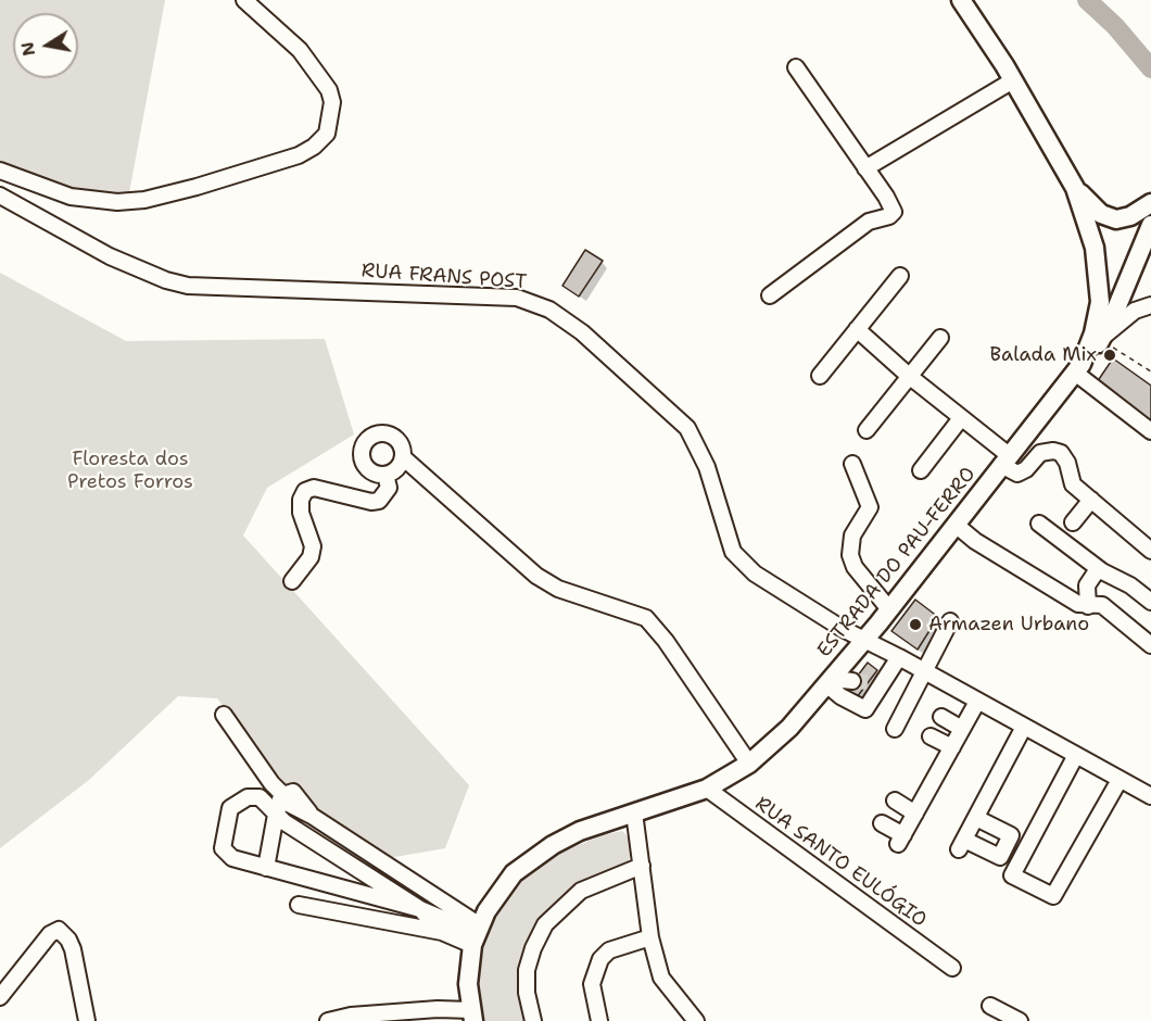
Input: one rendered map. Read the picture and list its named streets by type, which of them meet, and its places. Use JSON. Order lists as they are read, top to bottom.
{
  "streets": {
    "main road": ["ESTRADA DO PAU-FERRO"],
    "street": ["RUA FRANS POST", "RUA SANTO EULÓGIO"]
  },
  "crossings": [
    ["RUA FRANS POST", "ESTRADA DO PAU-FERRO"],
    ["ESTRADA DO PAU-FERRO", "RUA SANTO EULÓGIO"]
  ],
  "parks": ["Floresta dos Pretos Forros"],
  "places": ["Balada Mix", "Armazen Urbano"],
  "north": "left"
}
